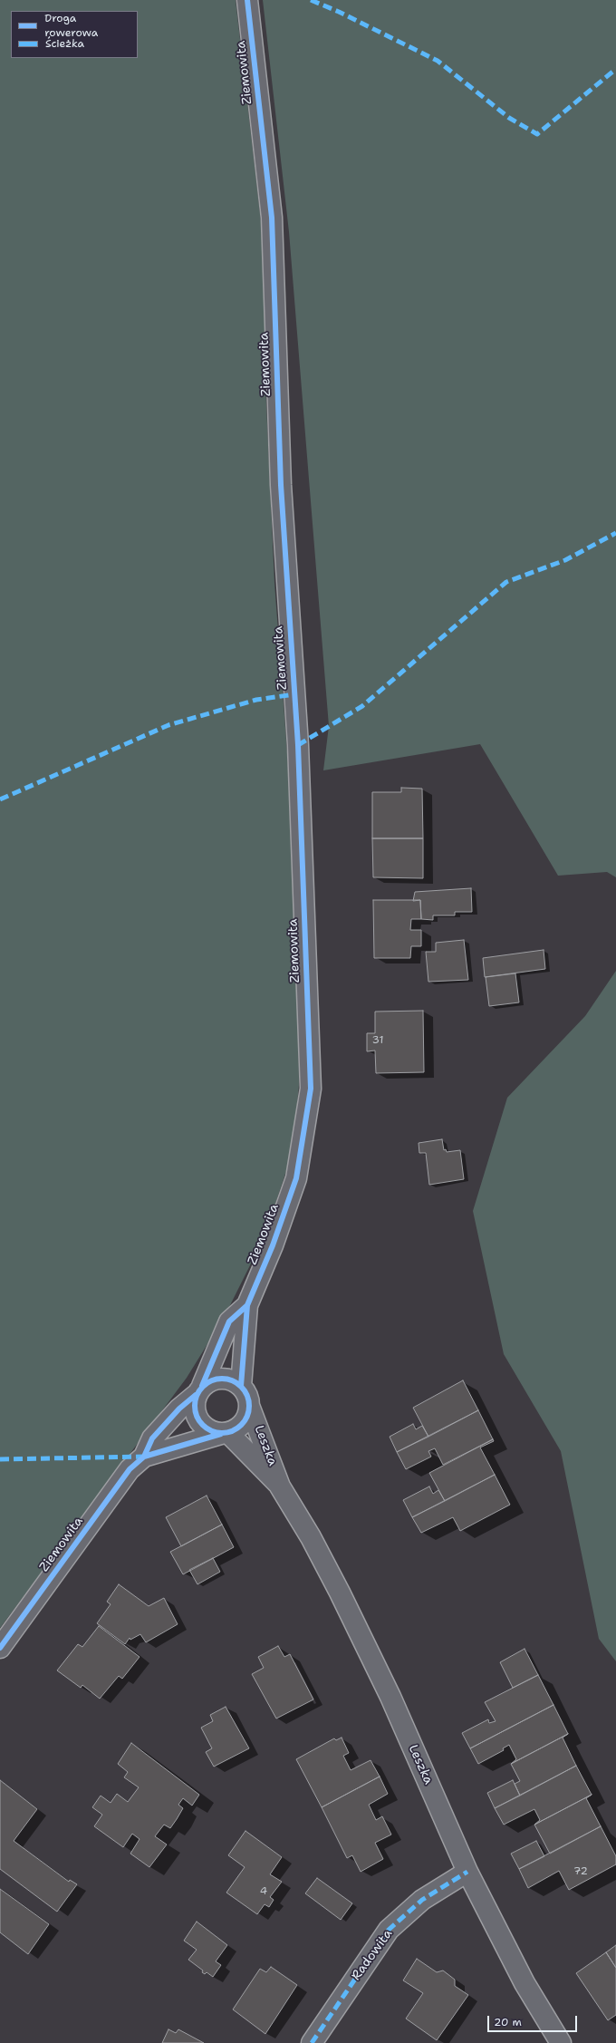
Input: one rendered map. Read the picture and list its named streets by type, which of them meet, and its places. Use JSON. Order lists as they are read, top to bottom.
{
  "streets": {
    "street": ["Ziemowita", "Leszka", "Radowita"]
  },
  "crossings": [
    ["Ziemowita", "Leszka"],
    ["Leszka", "Radowita"]
  ],
  "house_numbers": ["31", "72", "4"],
  "legend": ["Droga rowerowa", "Ścieżka"],
  "scale_bar": "20 m"
}
